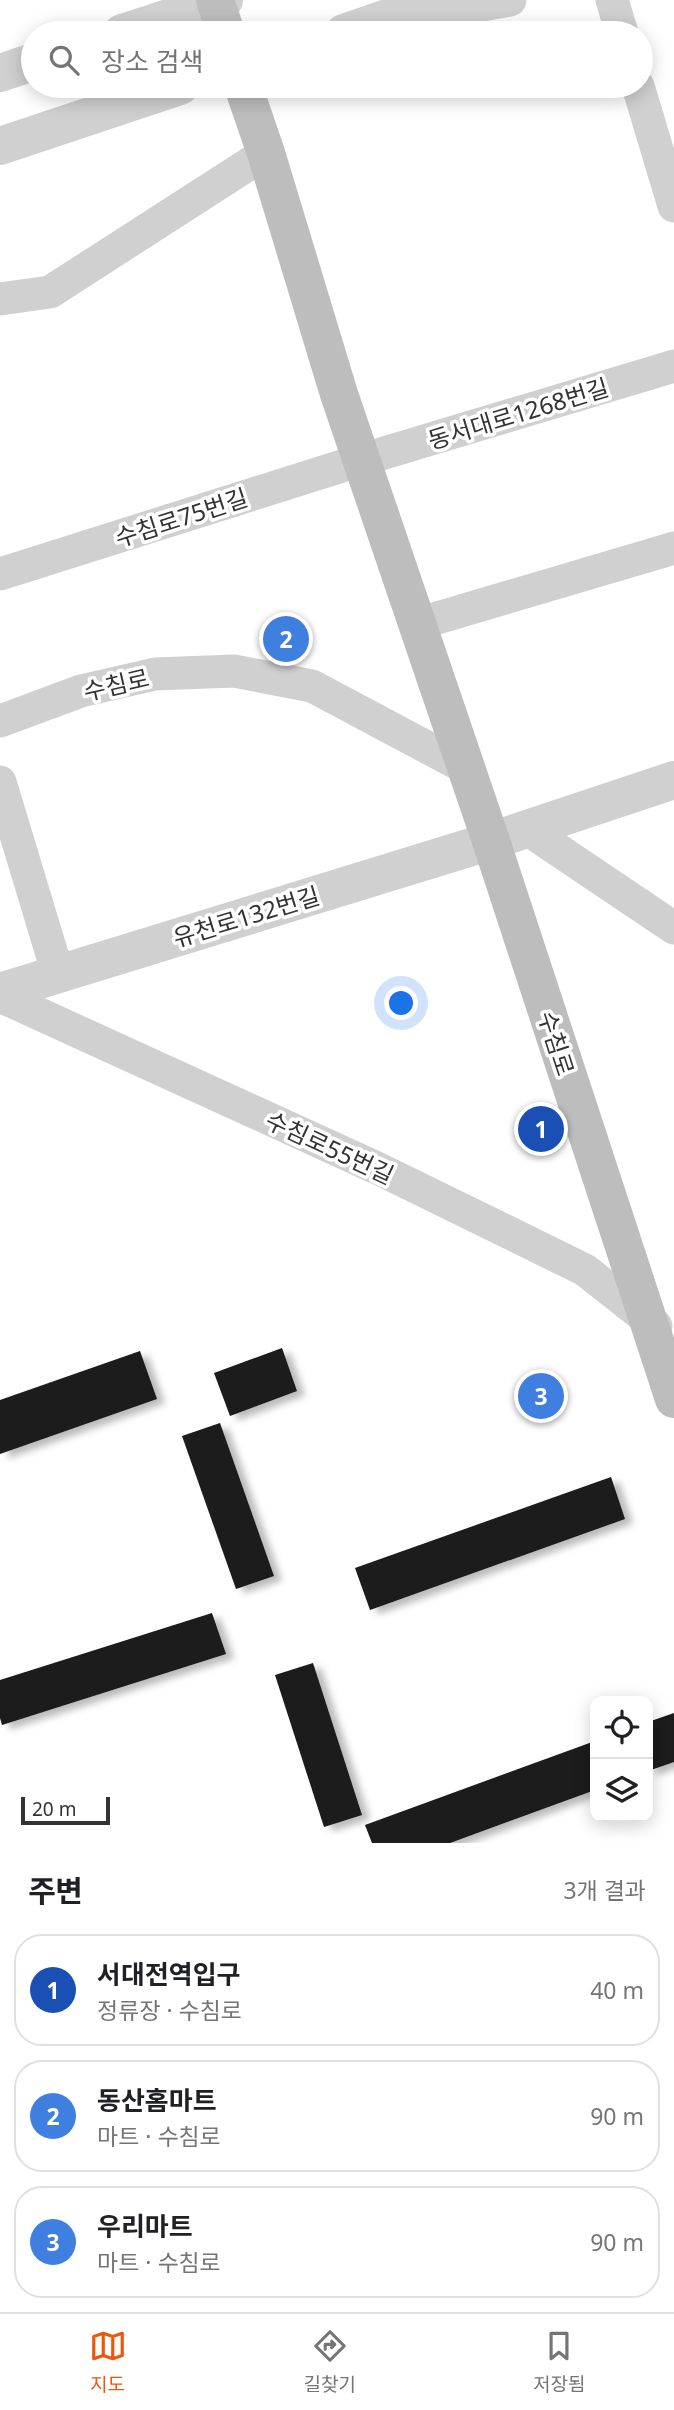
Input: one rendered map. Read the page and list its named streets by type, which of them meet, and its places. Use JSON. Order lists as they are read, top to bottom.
{
  "streets": {
    "main road": ["수침로"],
    "street": [
      "동서대로1268번길",
      "수침로75번길",
      "유천로132번길",
      "수침로55번길"
    ]
  },
  "crossings": [
    ["동서대로1268번길", "수침로75번길"],
    ["동서대로1268번길", "수침로"],
    ["수침로75번길", "수침로"],
    ["수침로", "유천로132번길"],
    ["수침로", "수침로55번길"],
    ["유천로132번길", "수침로55번길"]
  ],
  "scale_bar": "20 m",
  "page": {
    "search": "장소 검색",
    "pins": ["2", "1", "3"],
    "scale": "20 m",
    "heading": ["주변", "3개 결과"],
    "list": [
      {
        "mark": "1",
        "name": "서대전역입구",
        "note": "정류장 · 수침로",
        "value": "40 m"
      },
      {
        "mark": "2",
        "name": "동산홈마트",
        "note": "마트 · 수침로",
        "value": "90 m"
      },
      {
        "mark": "3",
        "name": "우리마트",
        "note": "마트 · 수침로",
        "value": "90 m"
      }
    ],
    "nav": ["지도", "길찾기", "저장됨"]
  }
}
